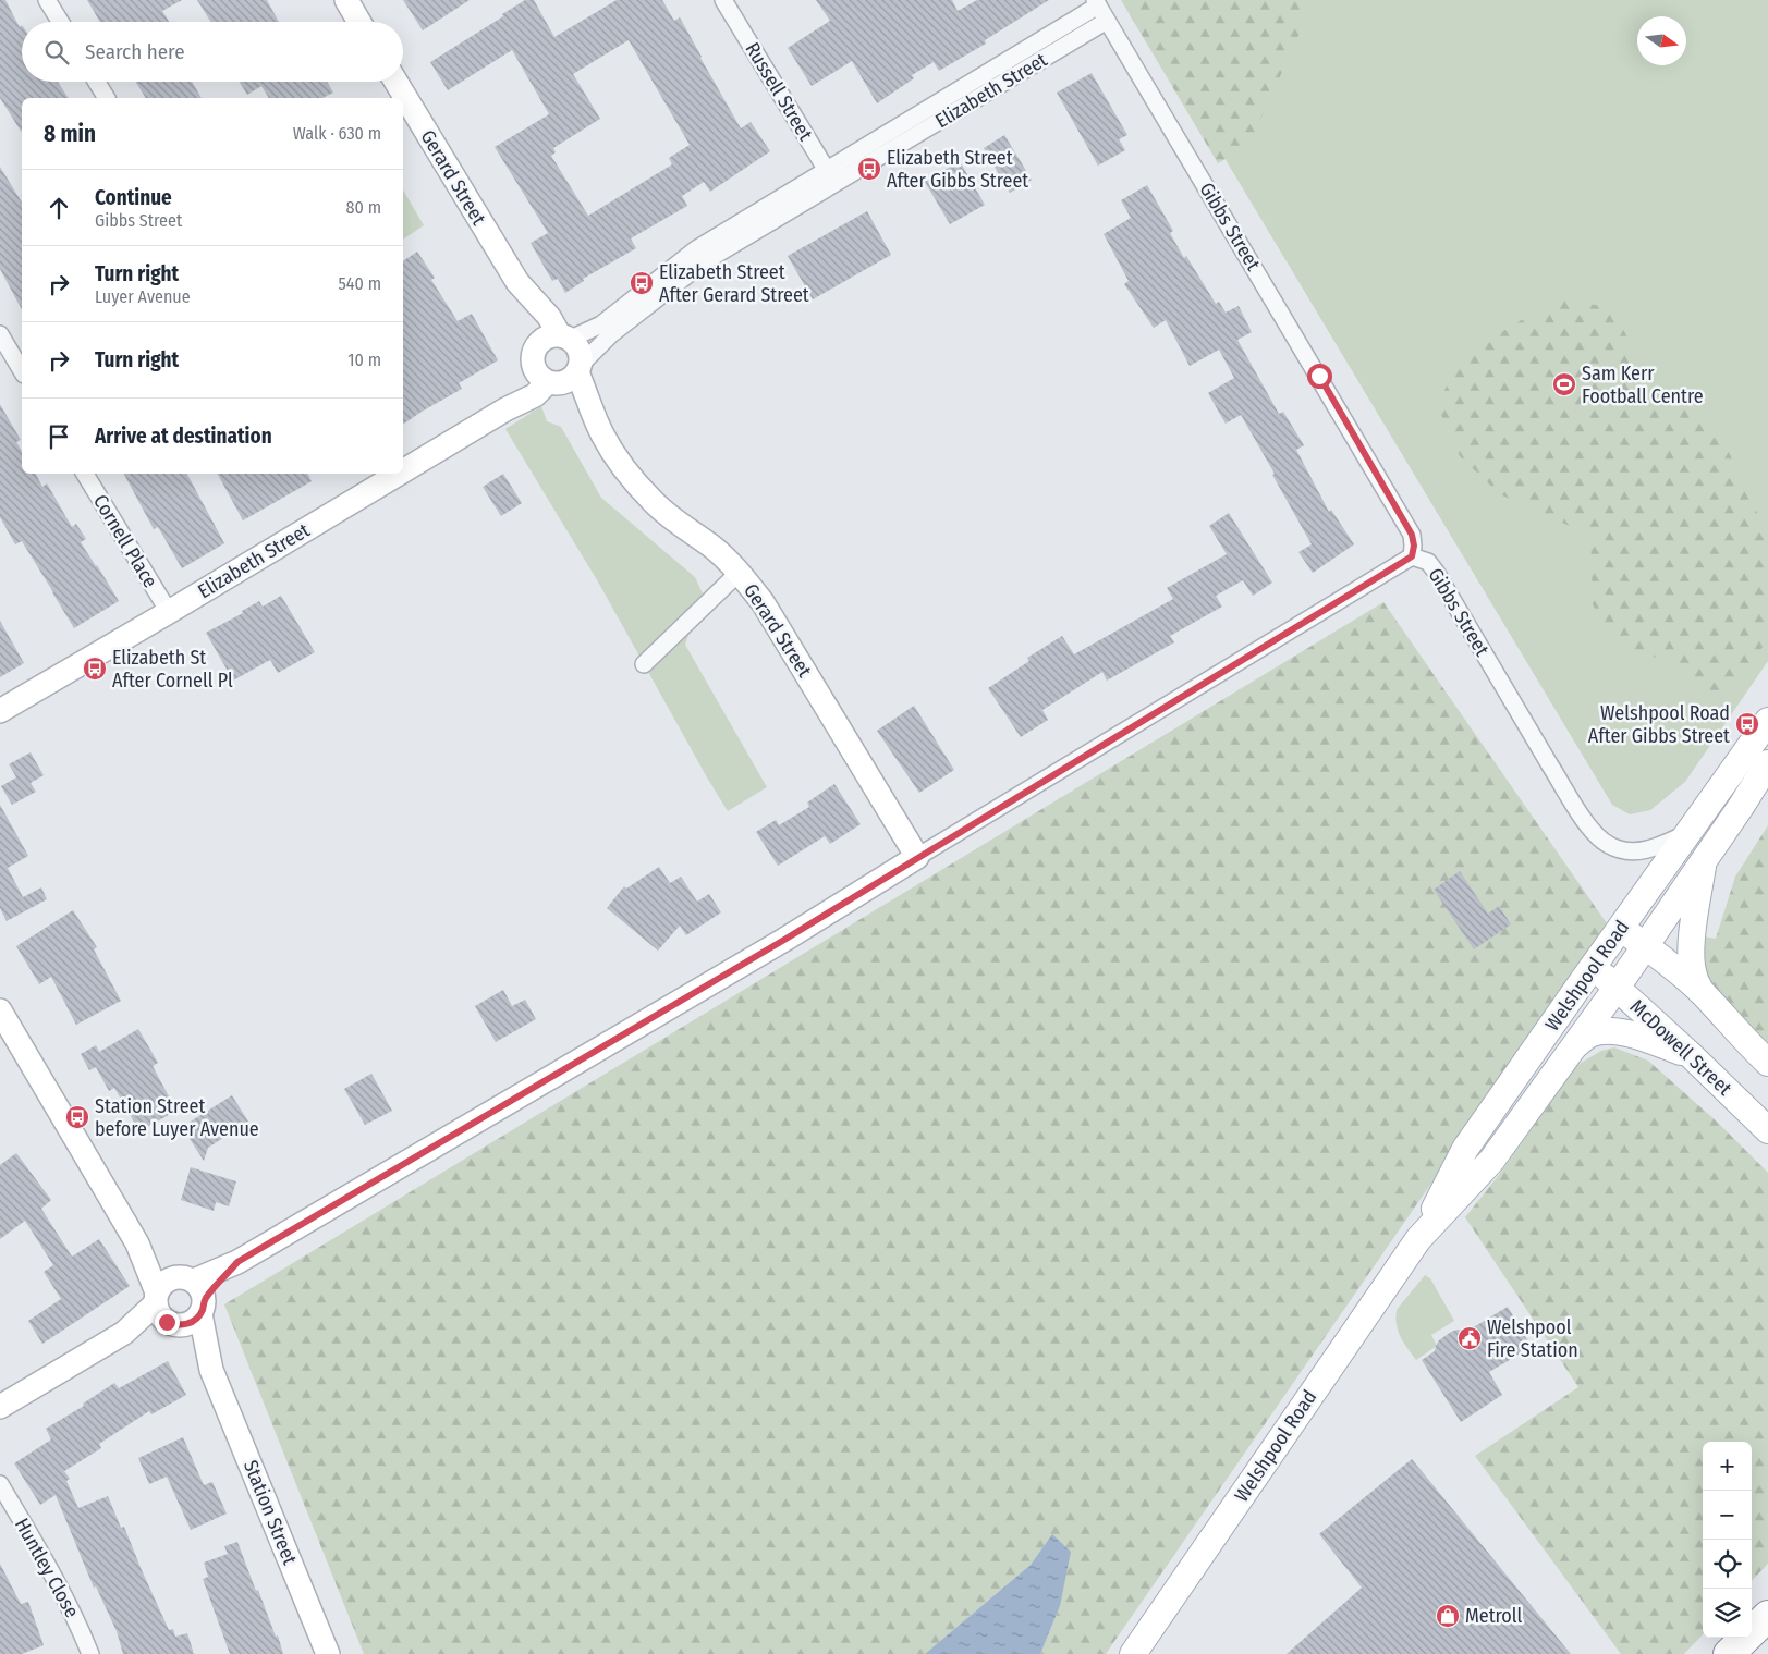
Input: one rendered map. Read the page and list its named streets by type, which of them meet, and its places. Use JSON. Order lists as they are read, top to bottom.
{
  "streets": {
    "main road": ["Welshpool Road", "McDowell Street"],
    "street": [
      "Elizabeth Street",
      "Russell Street",
      "Gerard Street",
      "Gibbs Street",
      "Cornell Place",
      "Station Street",
      "Huntley Close"
    ]
  },
  "crossings": [
    ["Elizabeth Street", "Russell Street"],
    ["Elizabeth Street", "Gerard Street"],
    ["Elizabeth Street", "Gibbs Street"],
    ["Elizabeth Street", "Cornell Place"],
    ["Gibbs Street", "Welshpool Road"],
    ["Welshpool Road", "McDowell Street"]
  ],
  "places": {
    "bus stop": [
      "Elizabeth Street After Gibbs Street",
      "Elizabeth Street After Gerard Street",
      "Elizabeth St After Cornell Pl",
      "Welshpool Road After Gibbs Street",
      "Station Street before Luyer Avenue"
    ],
    "sports": ["Sam Kerr Football Centre"],
    "public building": ["Welshpool Fire Station"],
    "shop": ["Metroll"]
  },
  "north": "right",
  "page": {
    "search": "Search here",
    "heading": ["8 min", "Walk · 630 m"],
    "list": [
      ["Continue", "Gibbs Street", "80 m"],
      ["Turn right", "Luyer Avenue", "540 m"],
      ["Turn right", "10 m"],
      "Arrive at destination"
    ],
    "map_buttons": ["+", "−"]
  }
}
